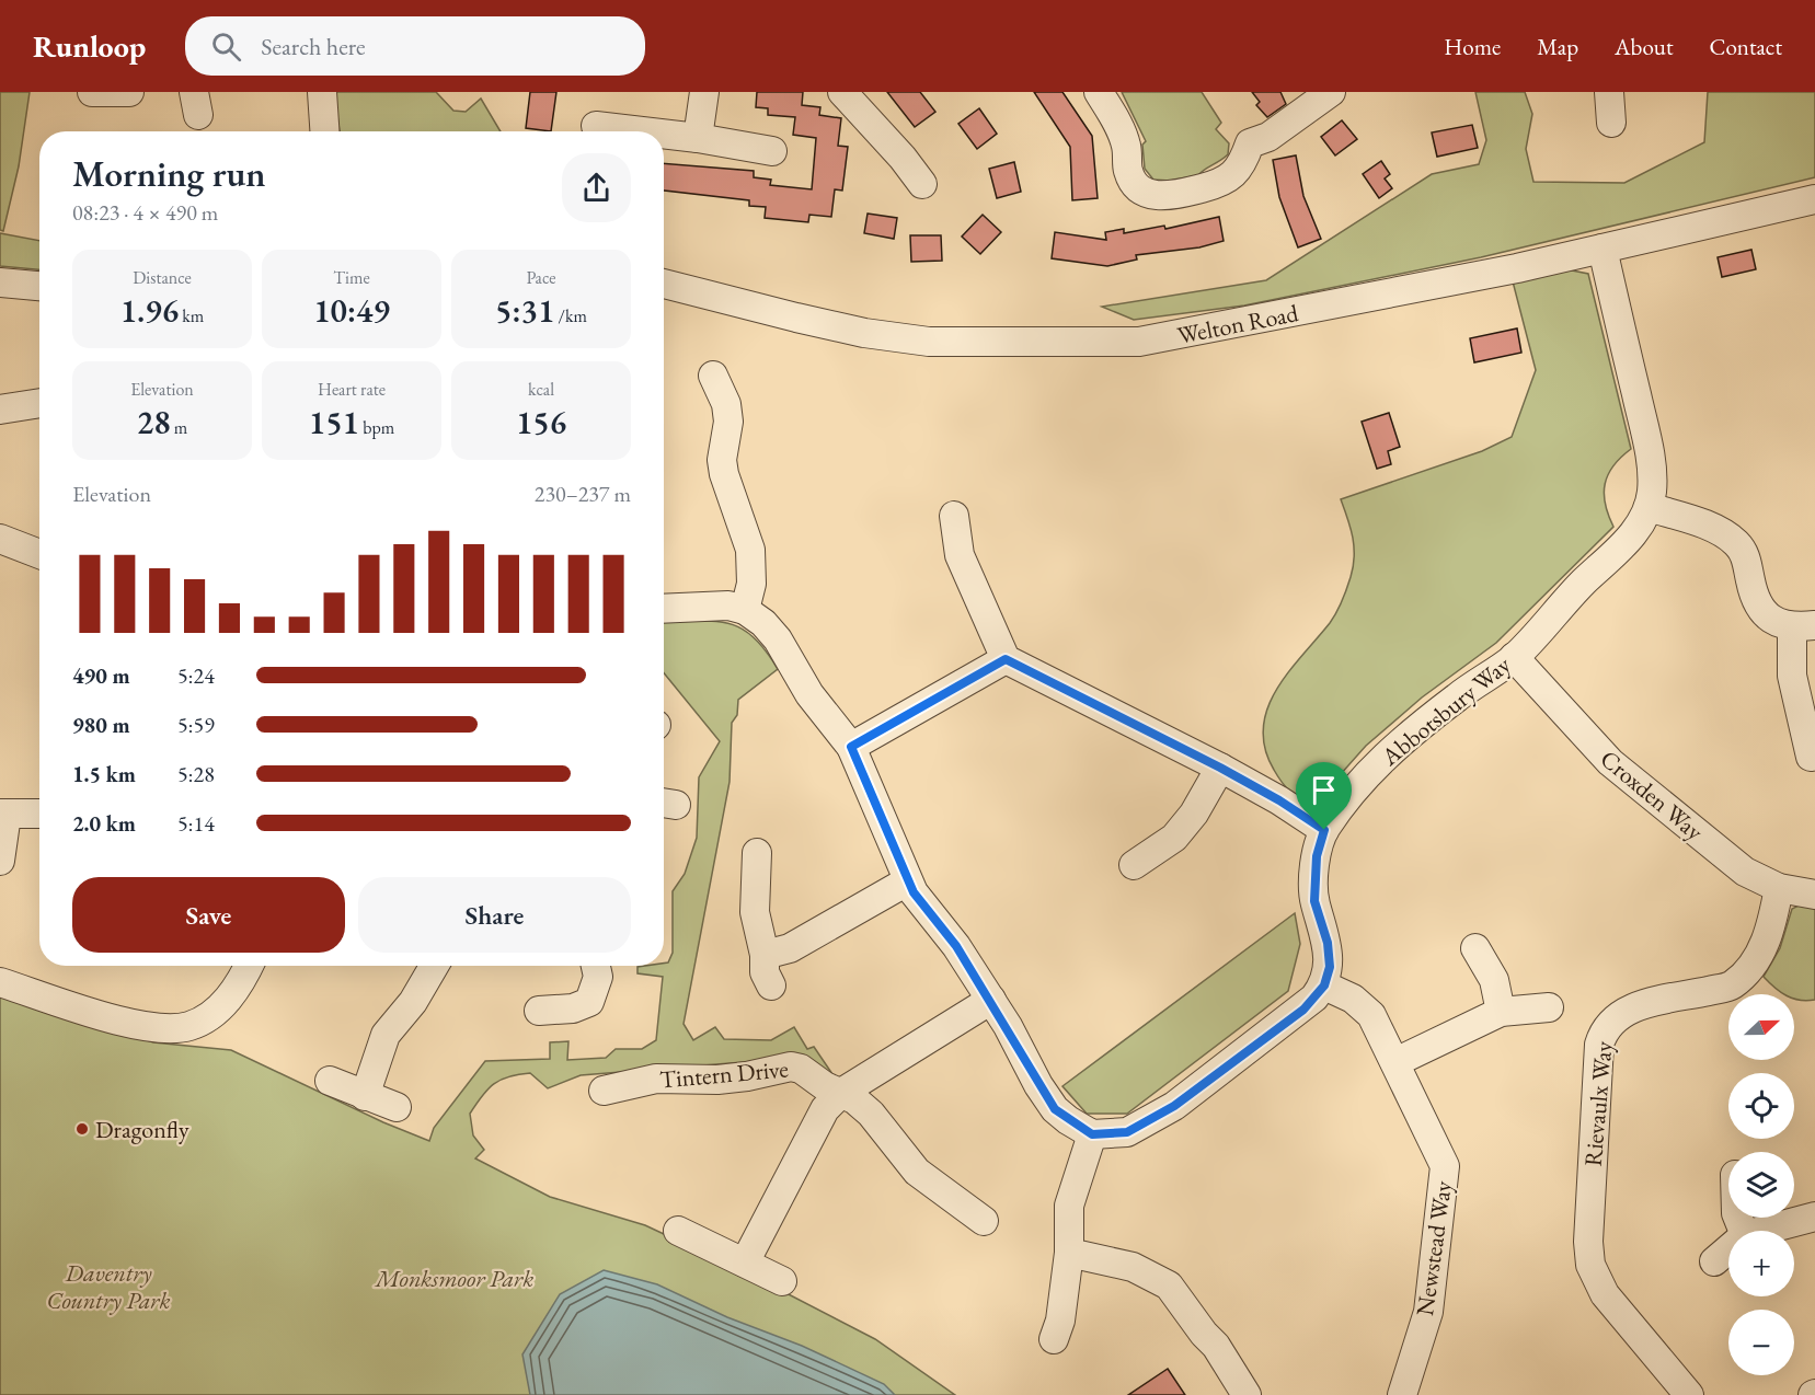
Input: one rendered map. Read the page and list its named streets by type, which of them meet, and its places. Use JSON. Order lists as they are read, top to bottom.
{
  "streets": {
    "street": [
      "Welton Road",
      "Abbotsbury Way",
      "Croxden Way",
      "Tintern Drive",
      "Rievaulx Way",
      "Newstead Way"
    ]
  },
  "crossings": [
    ["Abbotsbury Way", "Croxden Way"],
    ["Abbotsbury Way", "Newstead Way"],
    ["Croxden Way", "Rievaulx Way"]
  ],
  "parks": ["Daventry Country Park", "Monksmoor Park"],
  "places": ["Dragonfly"],
  "north": "right",
  "page": {
    "header": "Runloop",
    "search": "Search here",
    "nav": [
      "Home",
      "Map",
      "About",
      "Contact"
    ],
    "heading": ["Morning run", "08:23 · 4 × 490 m"],
    "stats": [
      ["Distance", "1.96 km"],
      ["Time", "10:49"],
      ["Pace", "5:31 /km"],
      ["Elevation", "28 m"],
      ["Heart rate", "151 bpm"],
      ["kcal", "156"]
    ],
    "chart": ["Elevation", "230–237 m"],
    "list": [
      {
        "name": "490 m",
        "note": "5:24"
      },
      {
        "name": "980 m",
        "note": "5:59"
      },
      {
        "name": "1.5 km",
        "note": "5:28"
      },
      {
        "name": "2.0 km",
        "note": "5:14"
      }
    ],
    "buttons": ["Save", "Share"],
    "map_buttons": ["+", "−"]
  }
}
